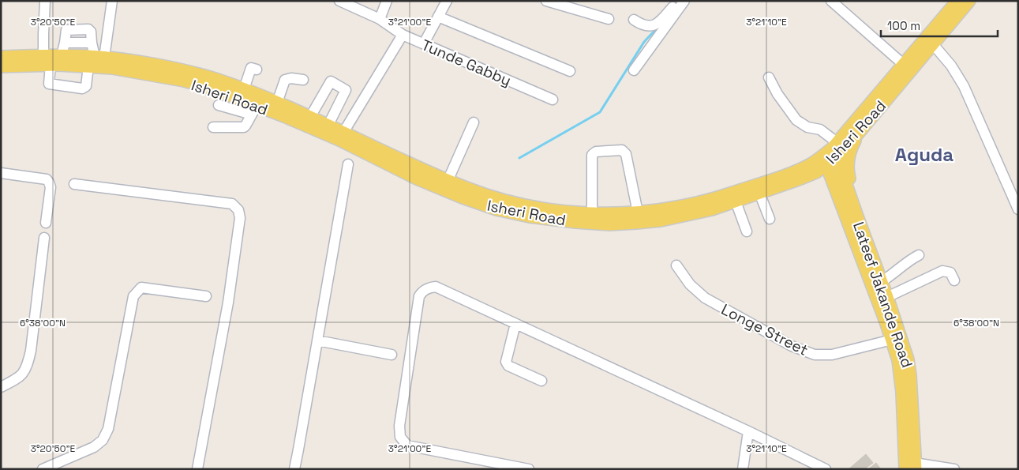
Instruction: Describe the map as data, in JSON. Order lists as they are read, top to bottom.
{
  "streets": {
    "main road": ["Isheri Road", "Lateef Jakande Road"],
    "street": ["Tunde Gabby", "Longe Street"]
  },
  "crossings": [
    ["Isheri Road", "Lateef Jakande Road"],
    ["Lateef Jakande Road", "Longe Street"]
  ],
  "districts": ["Aguda"],
  "scale_bar": "100 m",
  "coordinates": [
    "3°20'50\"E",
    "3°21'00\"E",
    "3°21'10\"E",
    "6°38'00\"N"
  ]
}
